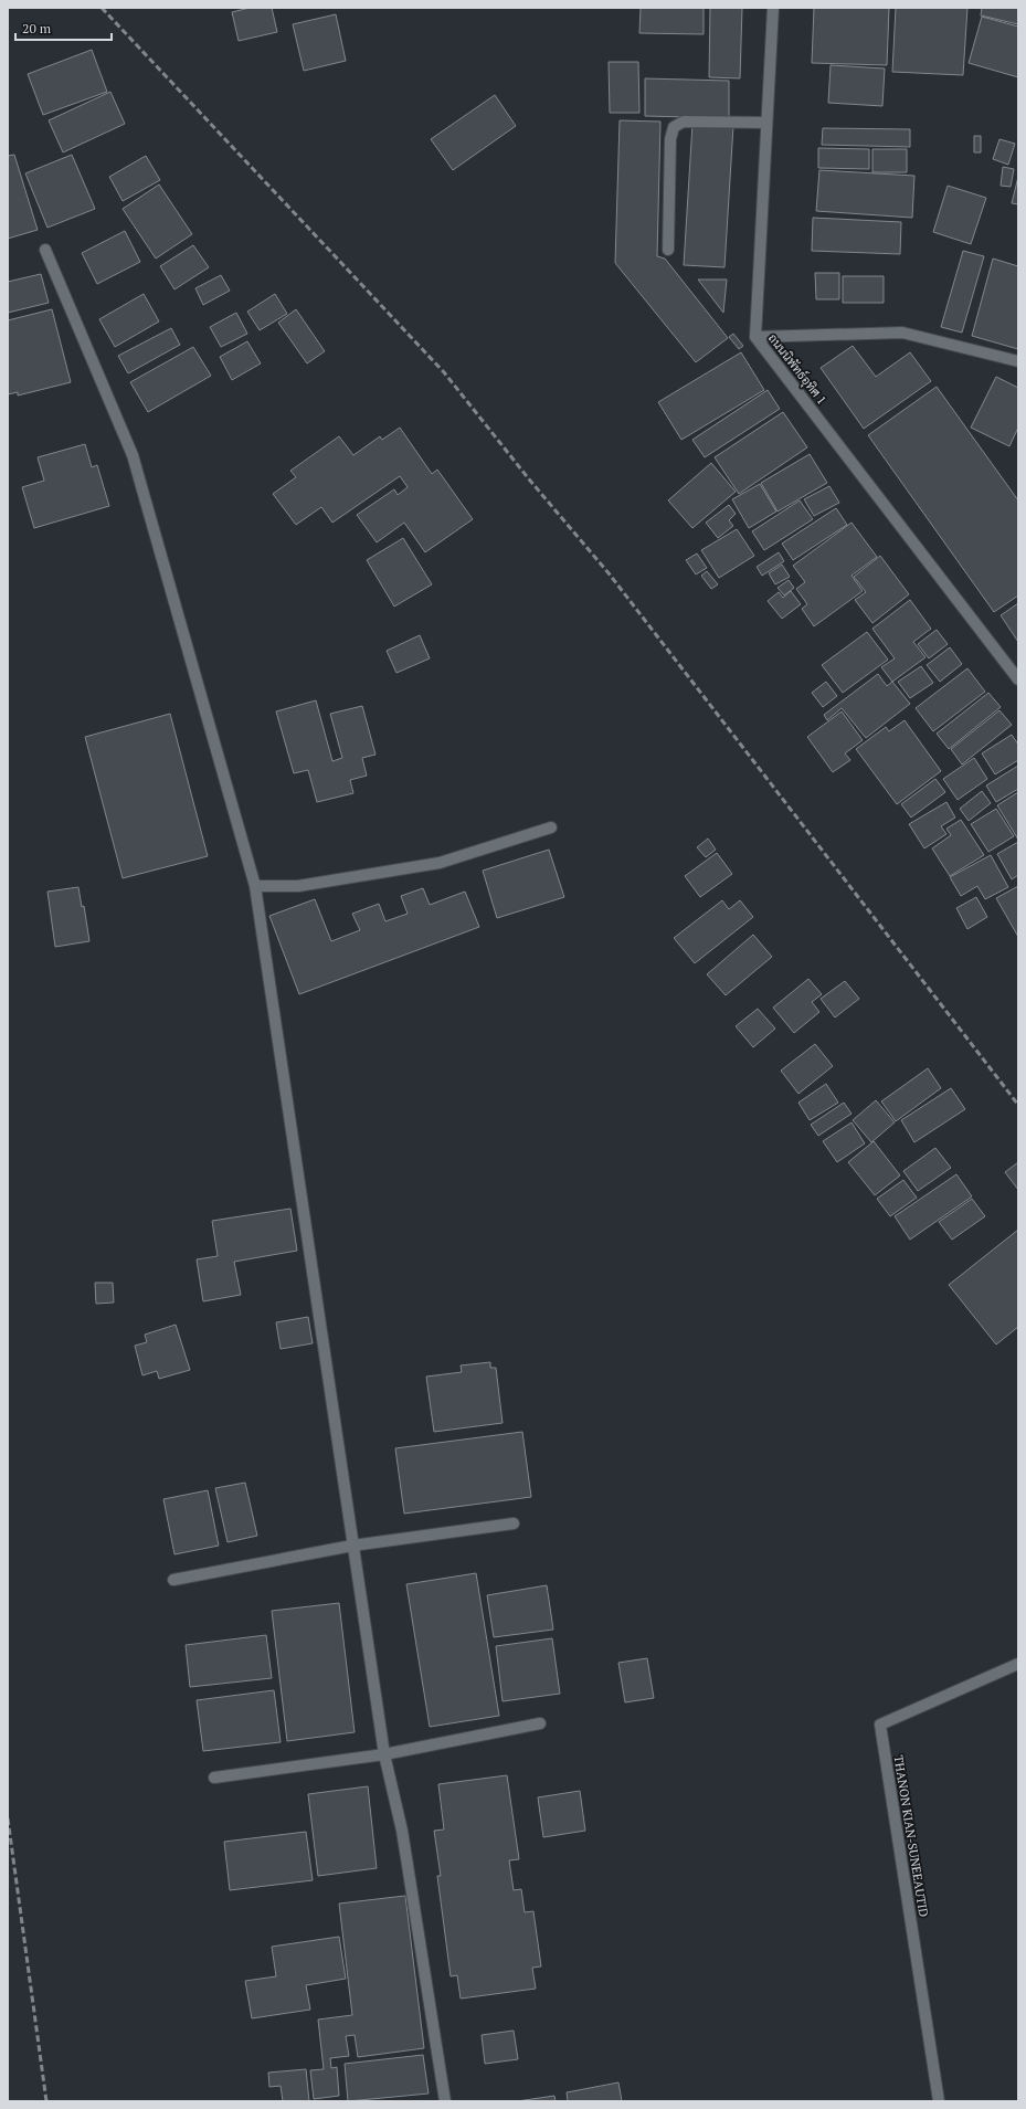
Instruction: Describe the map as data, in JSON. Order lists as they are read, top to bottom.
{
  "streets": {
    "street": ["ถนนนิพัทธ์อุทิศ 1", "THANON KIAN-SUNEEAUTID"]
  },
  "scale_bar": "20 m"
}
